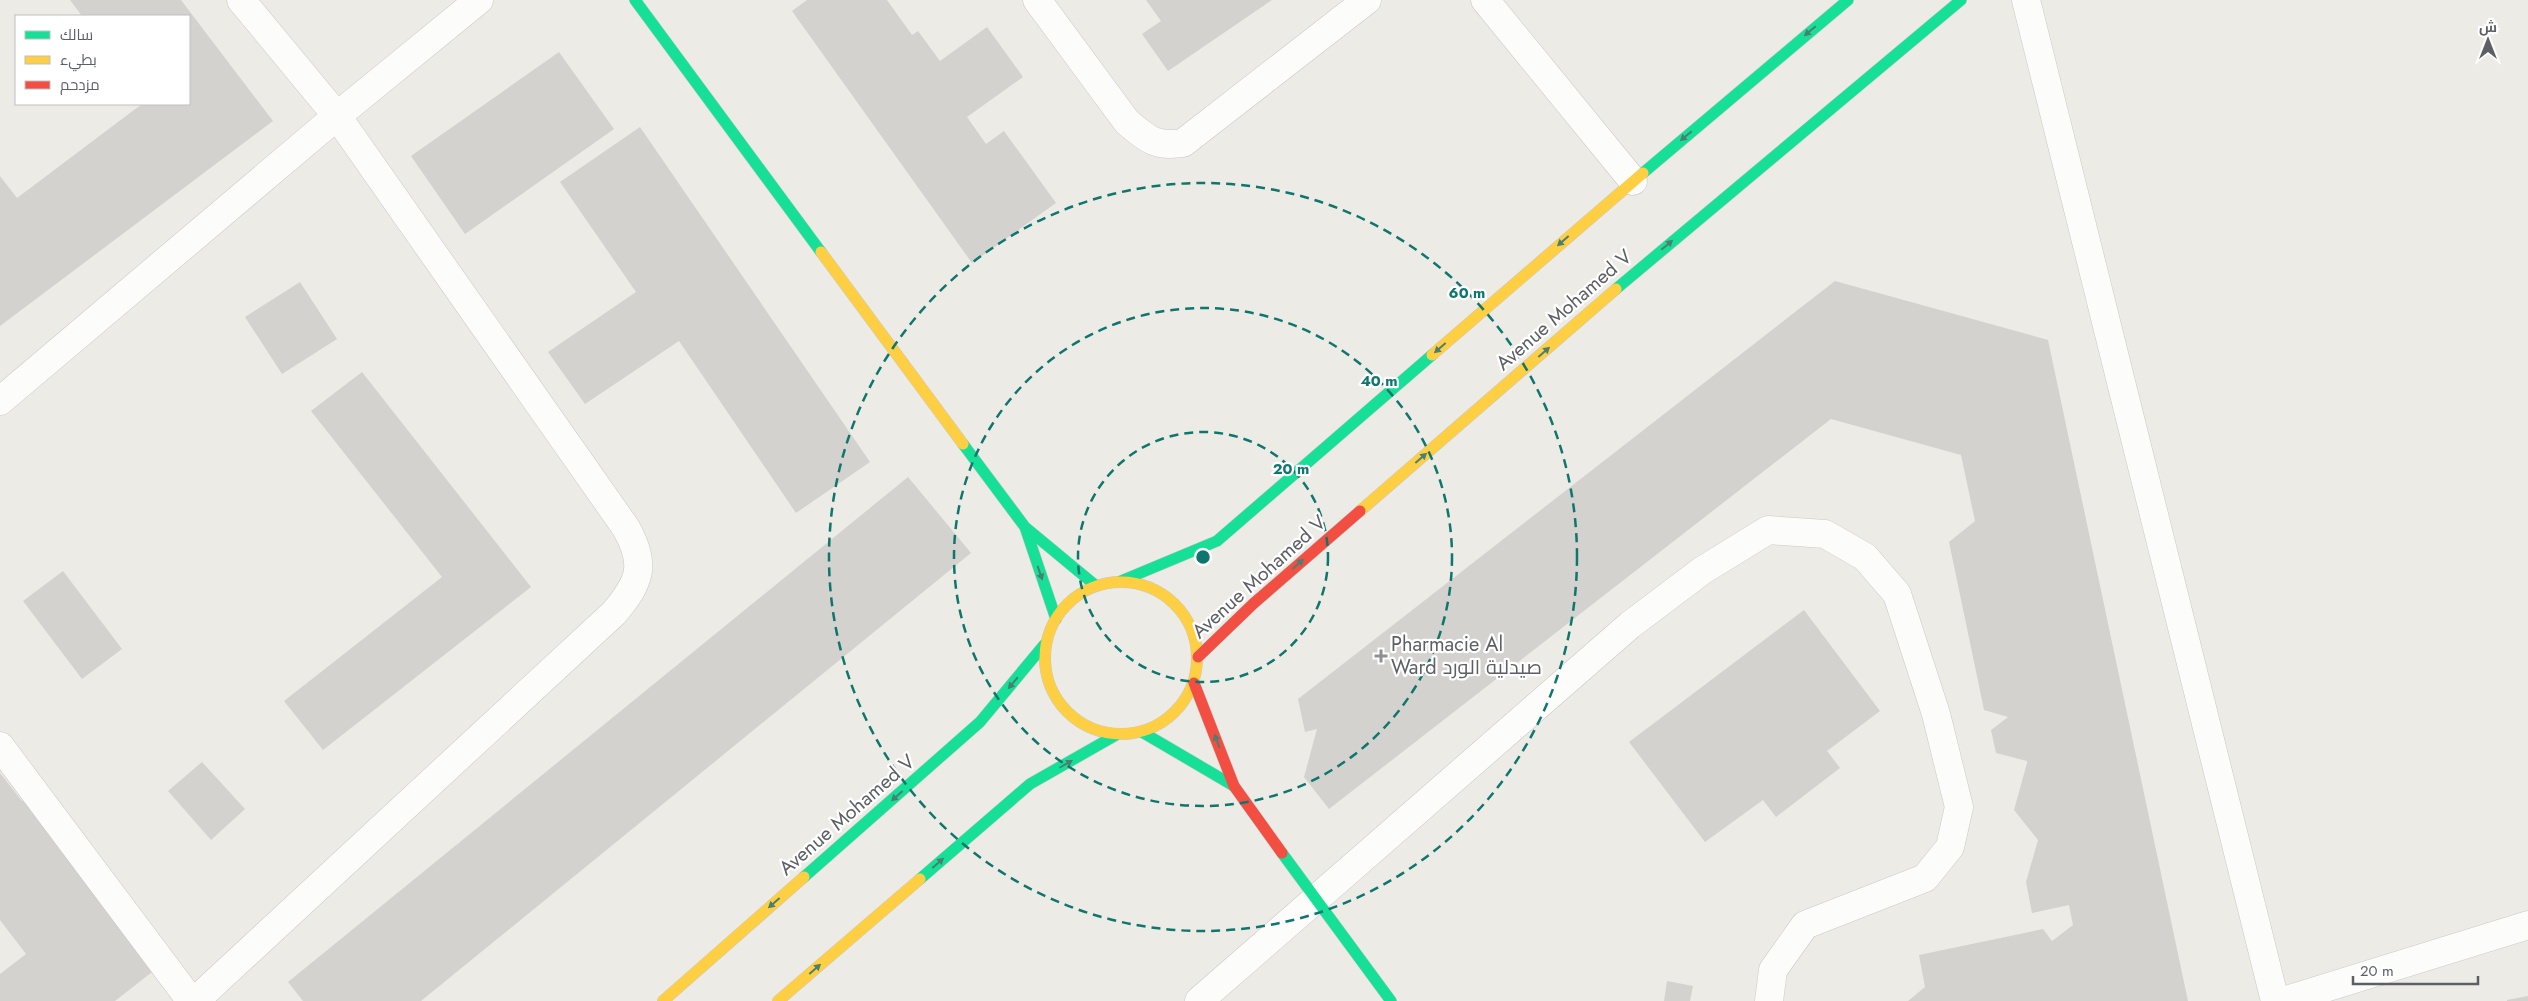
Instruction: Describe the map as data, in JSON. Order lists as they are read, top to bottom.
{
  "streets": {
    "street": ["Avenue Mohamed V"]
  },
  "places": {
    "health": ["Pharmacie Al Ward صيدلية الورد"]
  },
  "legend": ["سالك", "بطيء", "مزدحم"],
  "scale_bar": "20 m",
  "north": "top",
  "rings": ["60 m", "40 m", "20 m"]
}
